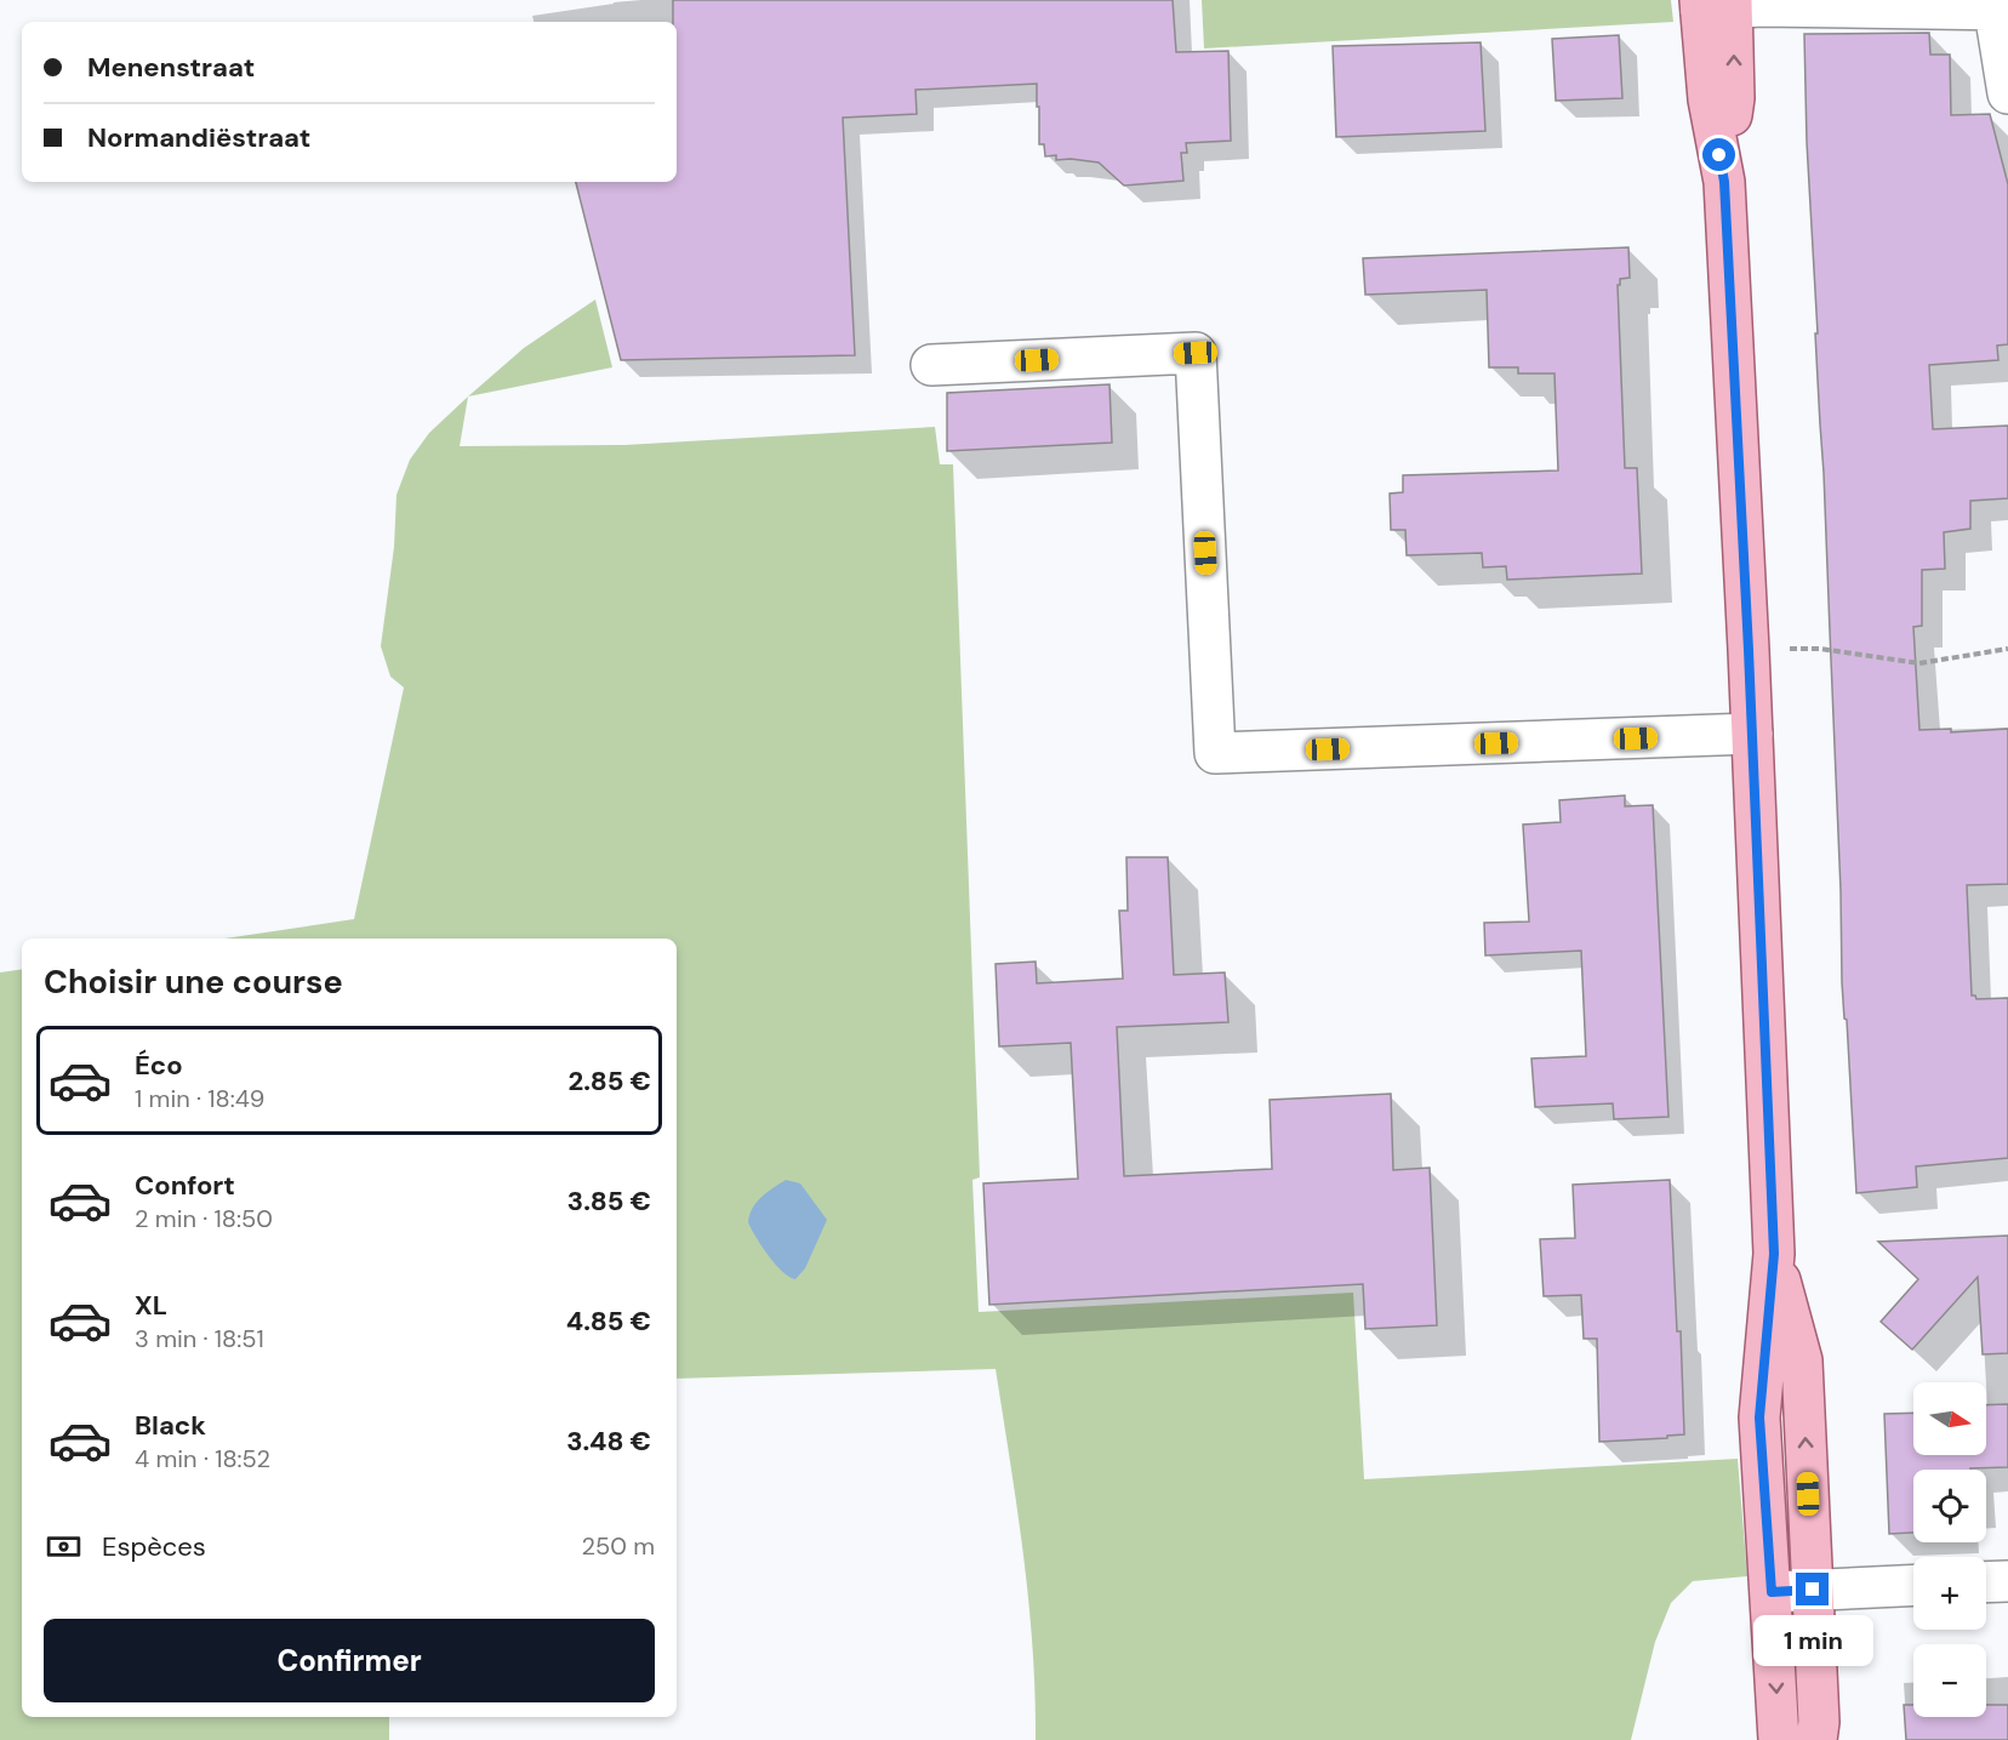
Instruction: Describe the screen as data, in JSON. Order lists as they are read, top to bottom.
{
  "north": "right",
  "page": {
    "banner": ["Menenstraat", "Normandiëstraat"],
    "heading": "Choisir une course",
    "list": [
      {
        "name": "Éco",
        "note": "1 min · 18:49",
        "value": "2.85 €"
      },
      {
        "name": "Confort",
        "note": "2 min · 18:50",
        "value": "3.85 €"
      },
      {
        "name": "XL",
        "note": "3 min · 18:51",
        "value": "4.85 €"
      },
      {
        "name": "Black",
        "note": "4 min · 18:52",
        "value": "3.48 €"
      }
    ],
    "map_buttons": ["+", "−"],
    "pay": ["Espèces", "250 m"],
    "buttons": "Confirmer",
    "bubble": "1 min"
  }
}
